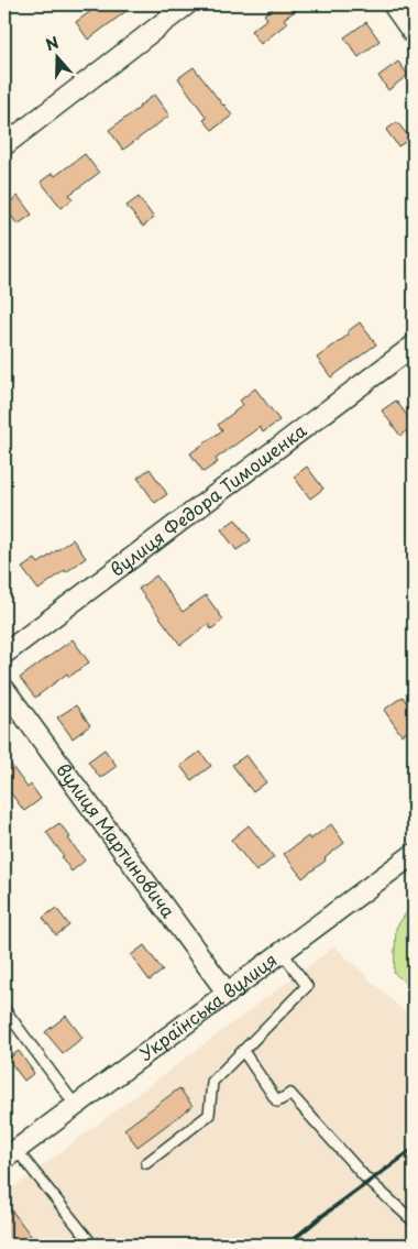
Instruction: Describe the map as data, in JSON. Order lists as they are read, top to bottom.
{
  "streets": {
    "street": ["вулиця Федора Тимошенка", "вулиця Мартиновича", "Українська вулиця"]
  },
  "crossings": [
    ["вулиця Мартиновича", "Українська вулиця"]
  ],
  "north": "top"
}
